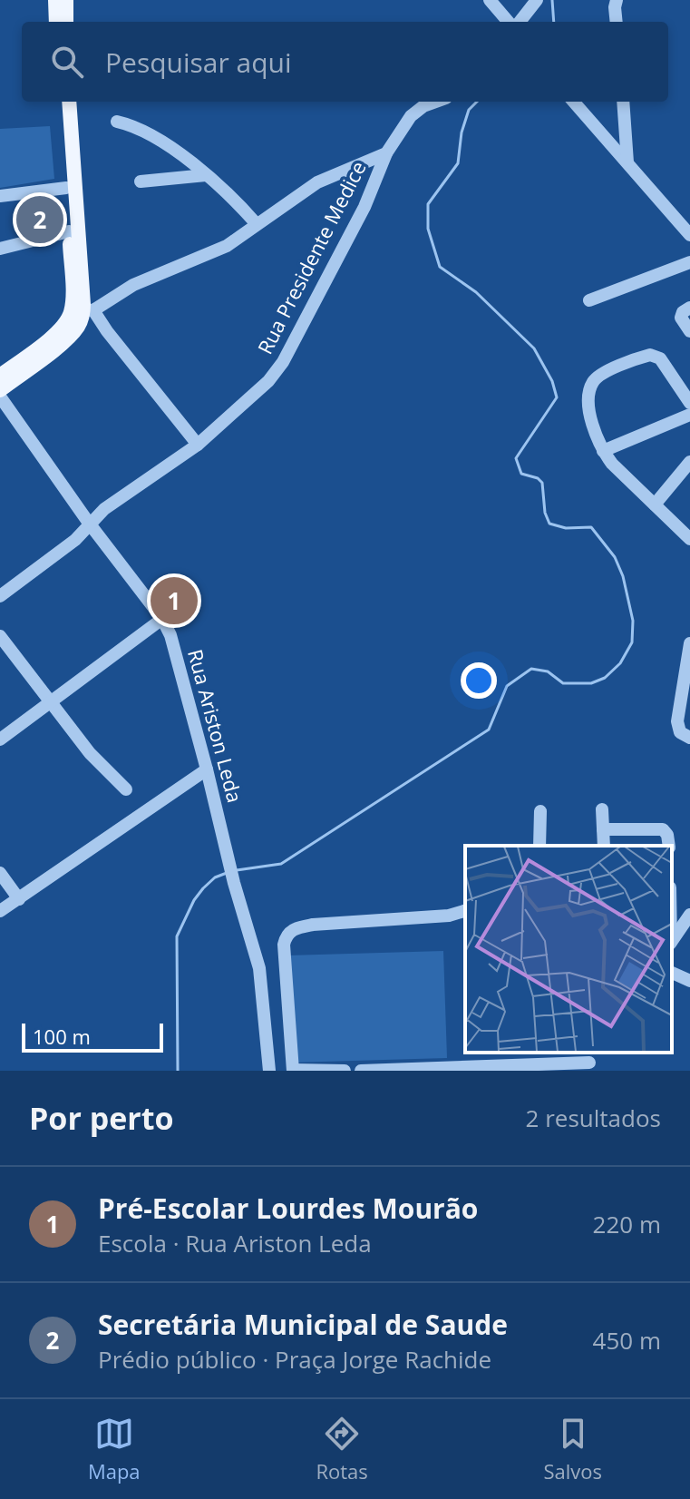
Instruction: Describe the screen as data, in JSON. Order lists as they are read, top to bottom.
{
  "streets": {
    "street": ["Rua Presidente Medice", "Rua Ariston Leda"]
  },
  "crossings": [
    ["Rua Presidente Medice", "Rua Ariston Leda"]
  ],
  "scale_bar": "100 m",
  "page": {
    "search": "Pesquisar aqui",
    "pins": ["2", "1"],
    "scale": "100 m",
    "heading": ["Por perto", "2 resultados"],
    "list": [
      {
        "mark": "1",
        "name": "Pré-Escolar Lourdes Mourão",
        "note": "Escola · Rua Ariston Leda",
        "value": "220 m"
      },
      {
        "mark": "2",
        "name": "Secretária Municipal de Saude",
        "note": "Prédio público · Praça Jorge Rachide",
        "value": "450 m"
      }
    ],
    "nav": ["Mapa", "Rotas", "Salvos"]
  }
}
